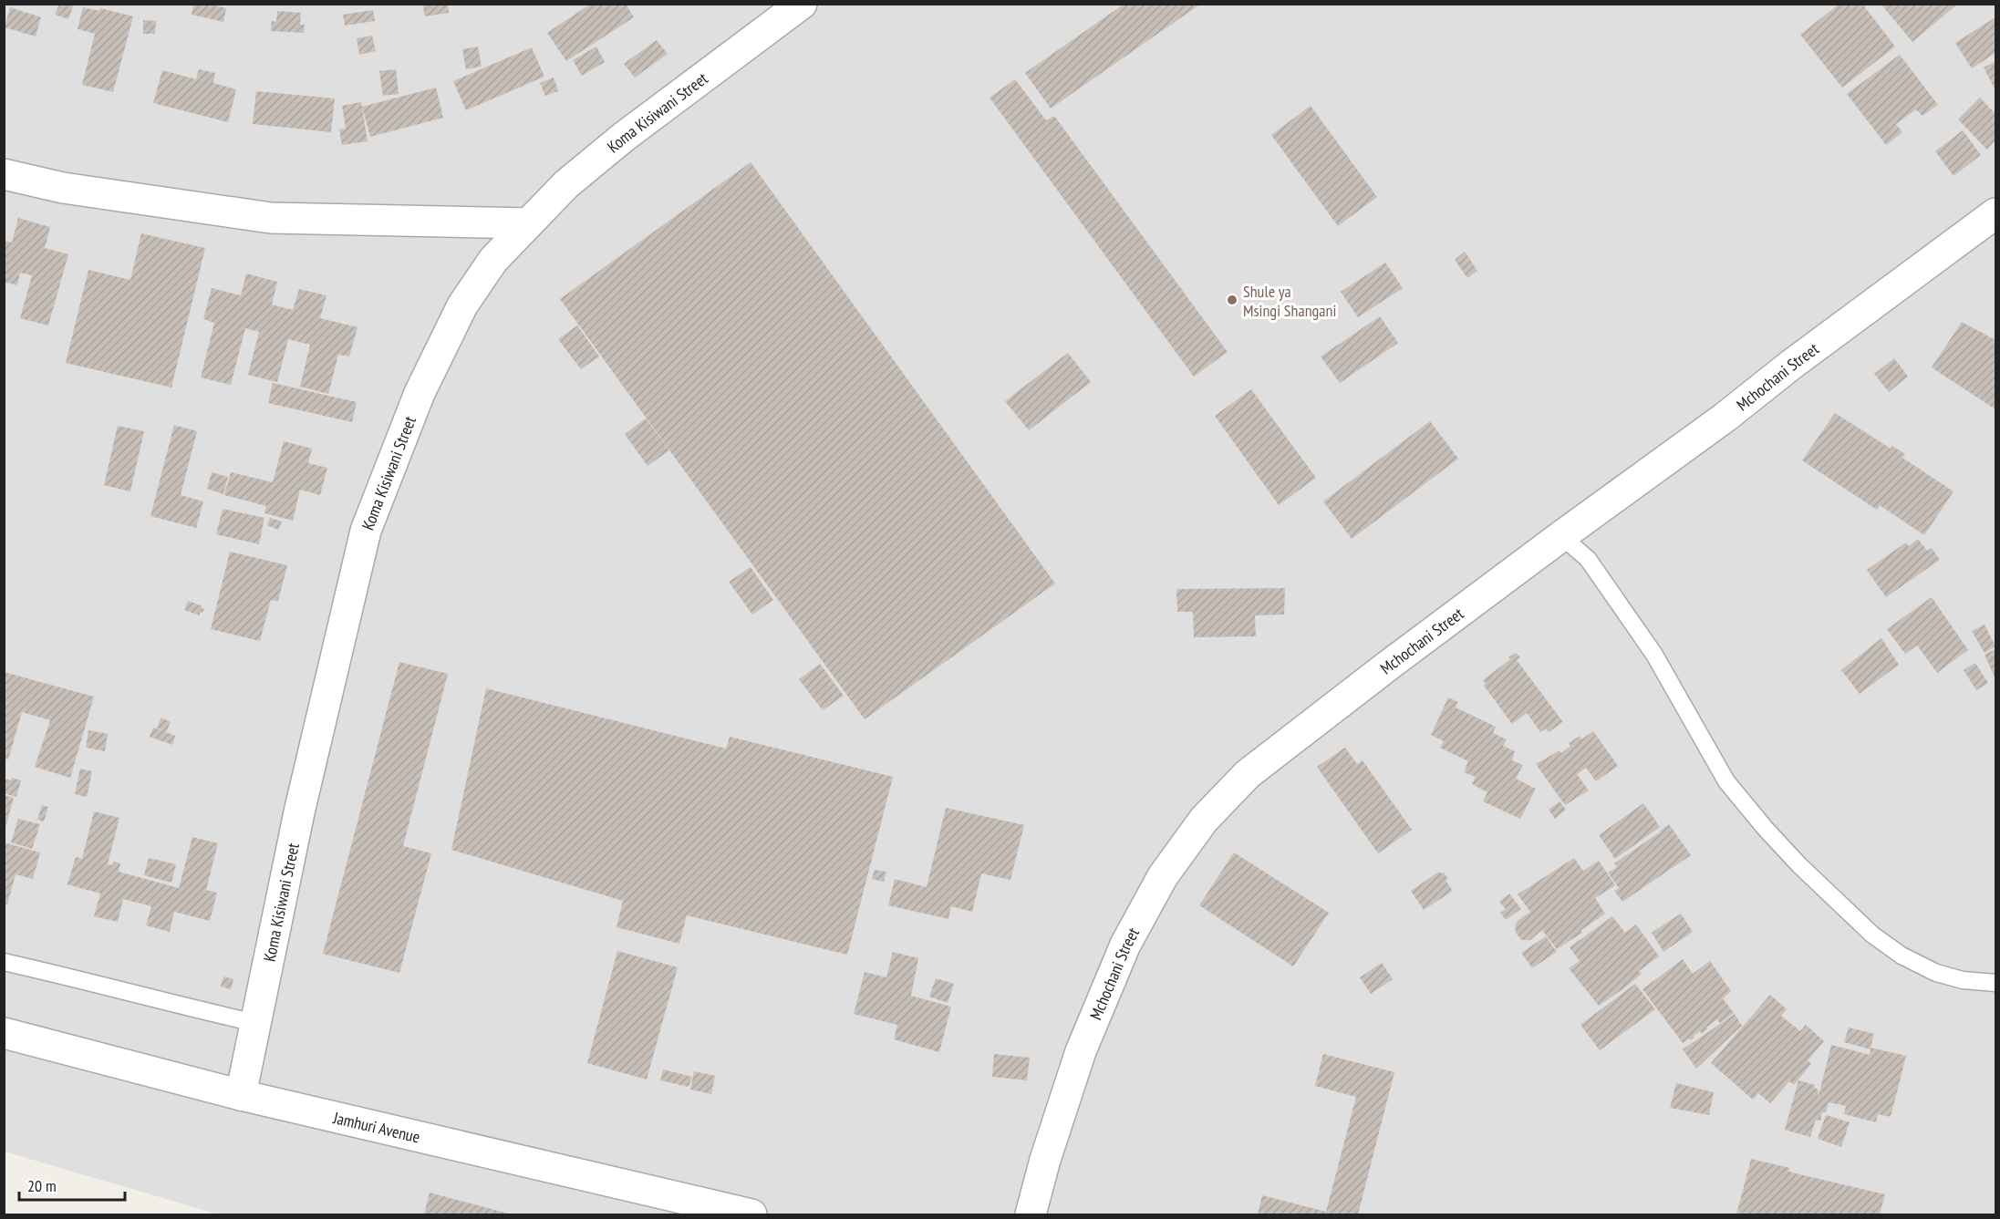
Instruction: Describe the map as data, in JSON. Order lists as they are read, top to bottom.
{
  "streets": {
    "street": ["Koma Kisiwani Street", "Mchochani Street", "Jamhuri Avenue"]
  },
  "crossings": [
    ["Koma Kisiwani Street", "Jamhuri Avenue"]
  ],
  "places": ["Shule ya Msingi Shangani"],
  "scale_bar": "20 m"
}
